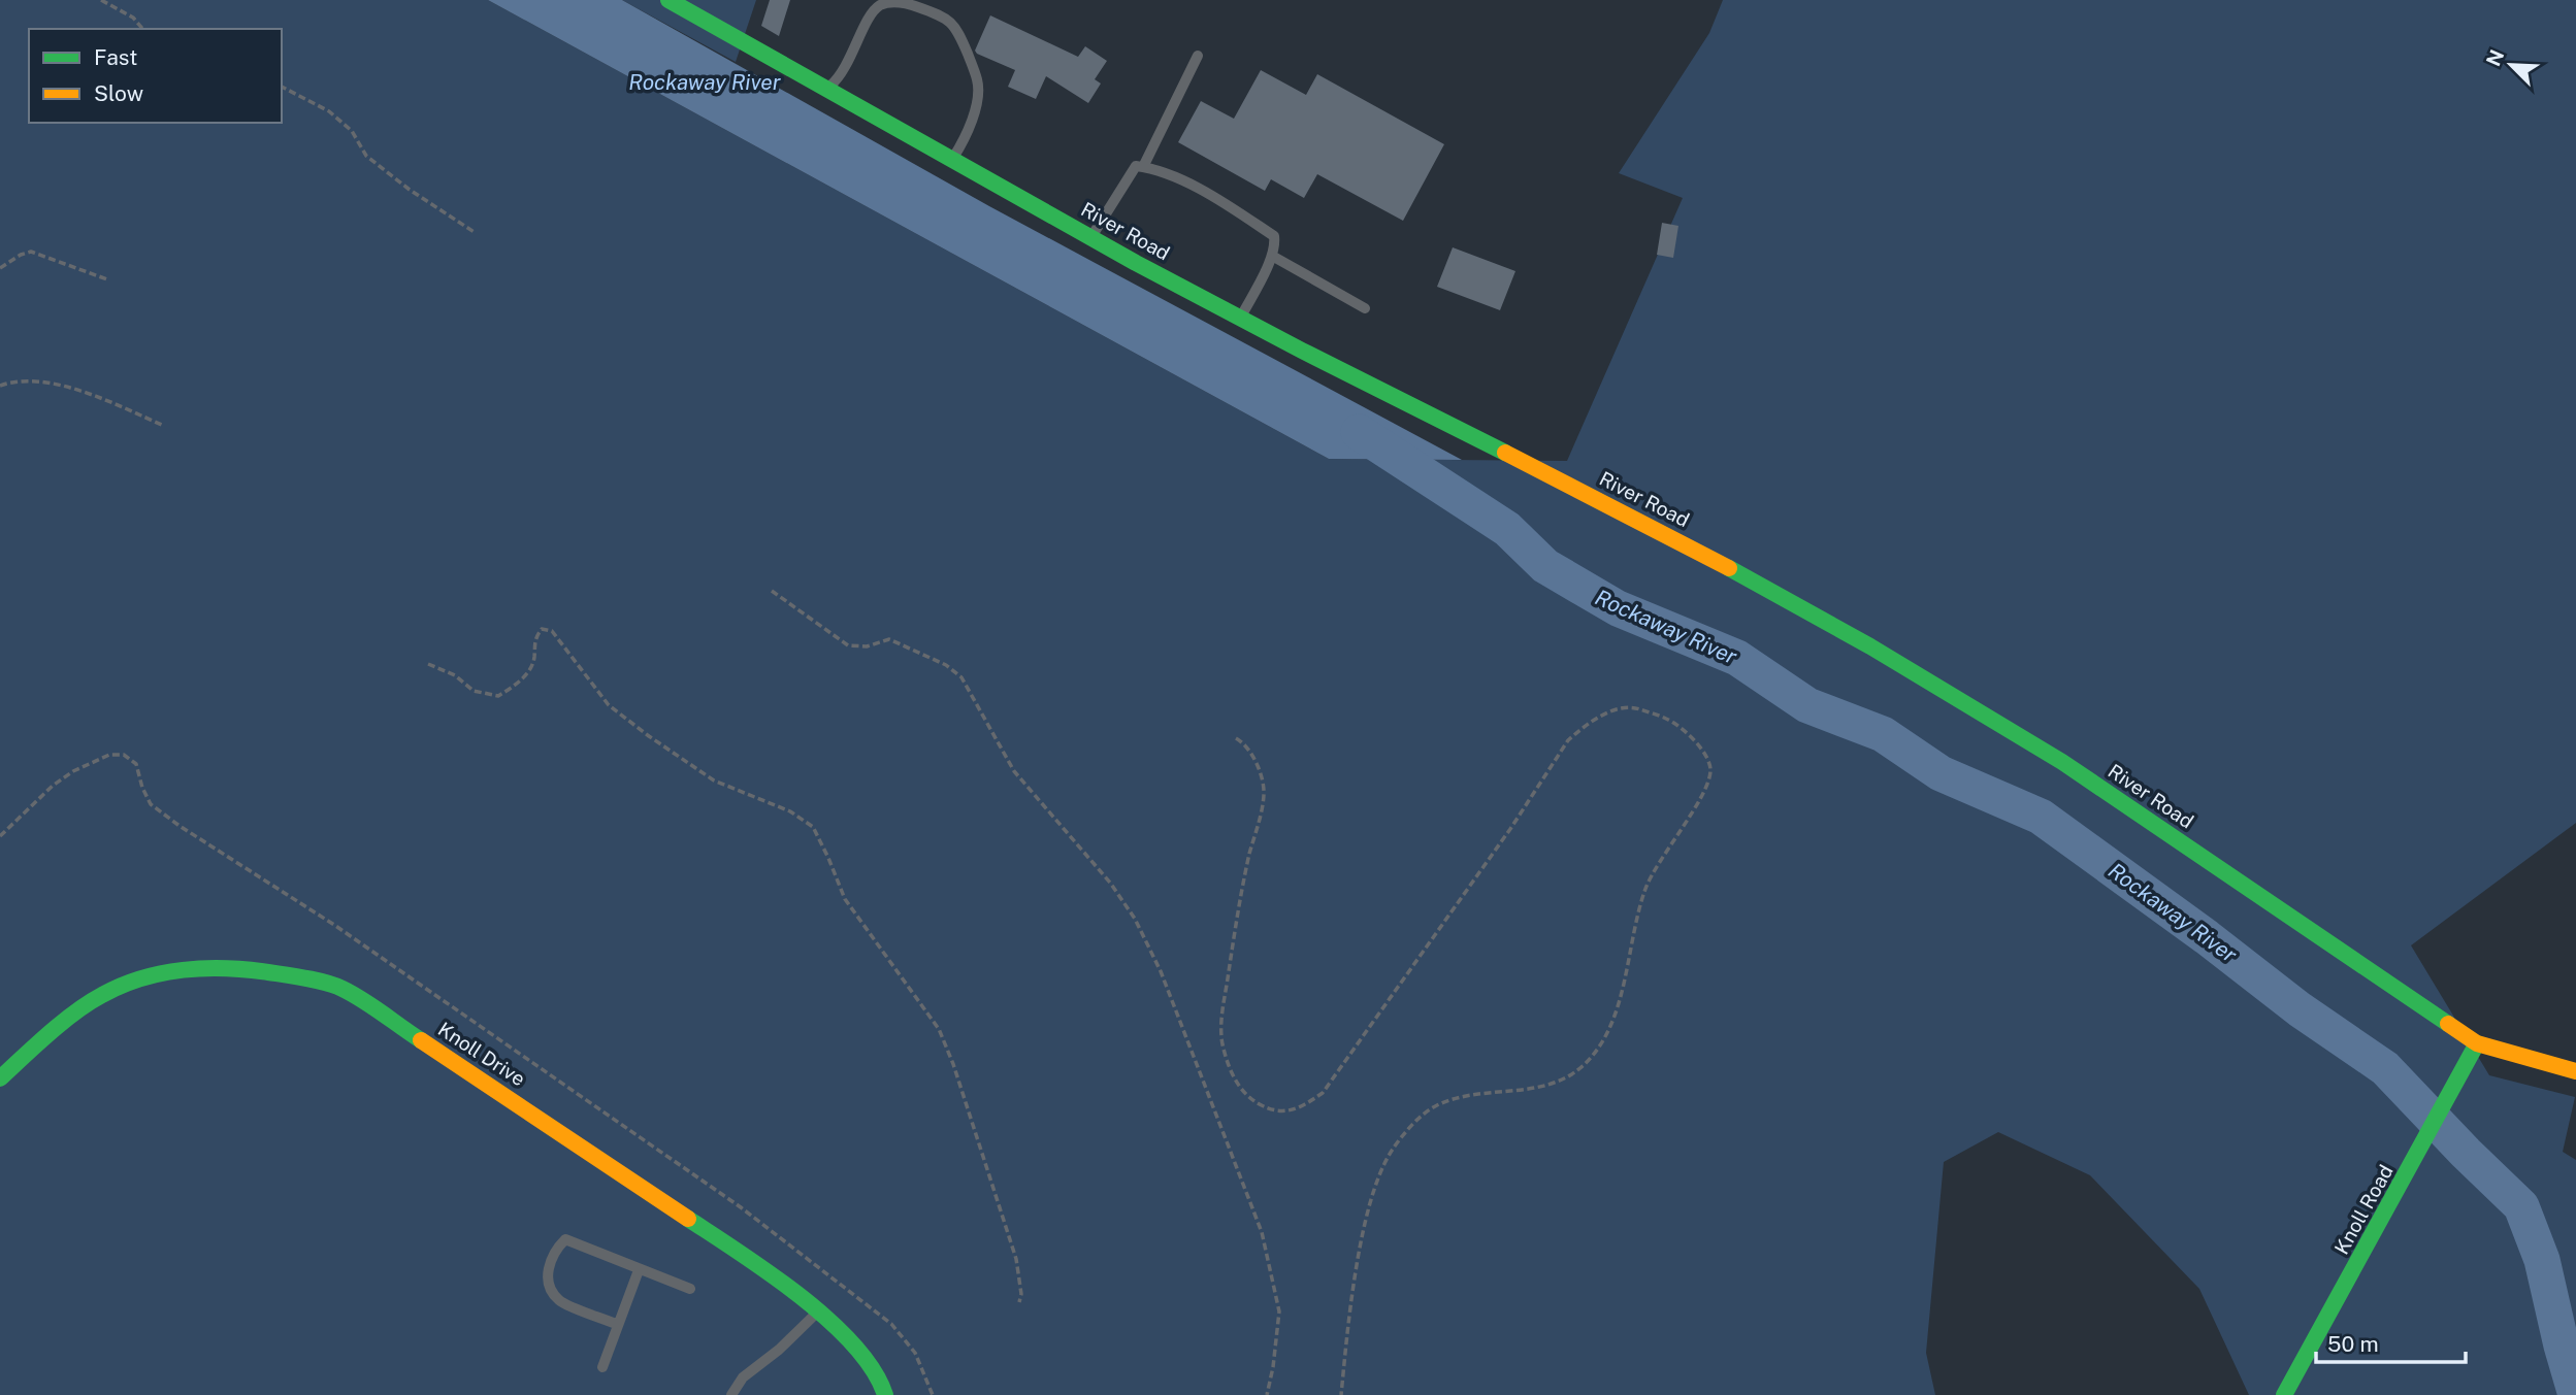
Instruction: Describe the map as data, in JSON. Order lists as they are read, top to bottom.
{
  "streets": {
    "street": ["River Road", "Knoll Drive", "Knoll Road"]
  },
  "crossings": [
    ["River Road", "Knoll Road"]
  ],
  "water": ["Rockaway River"],
  "legend": ["Fast", "Slow"],
  "scale_bar": "50 m",
  "north": "top left"
}
